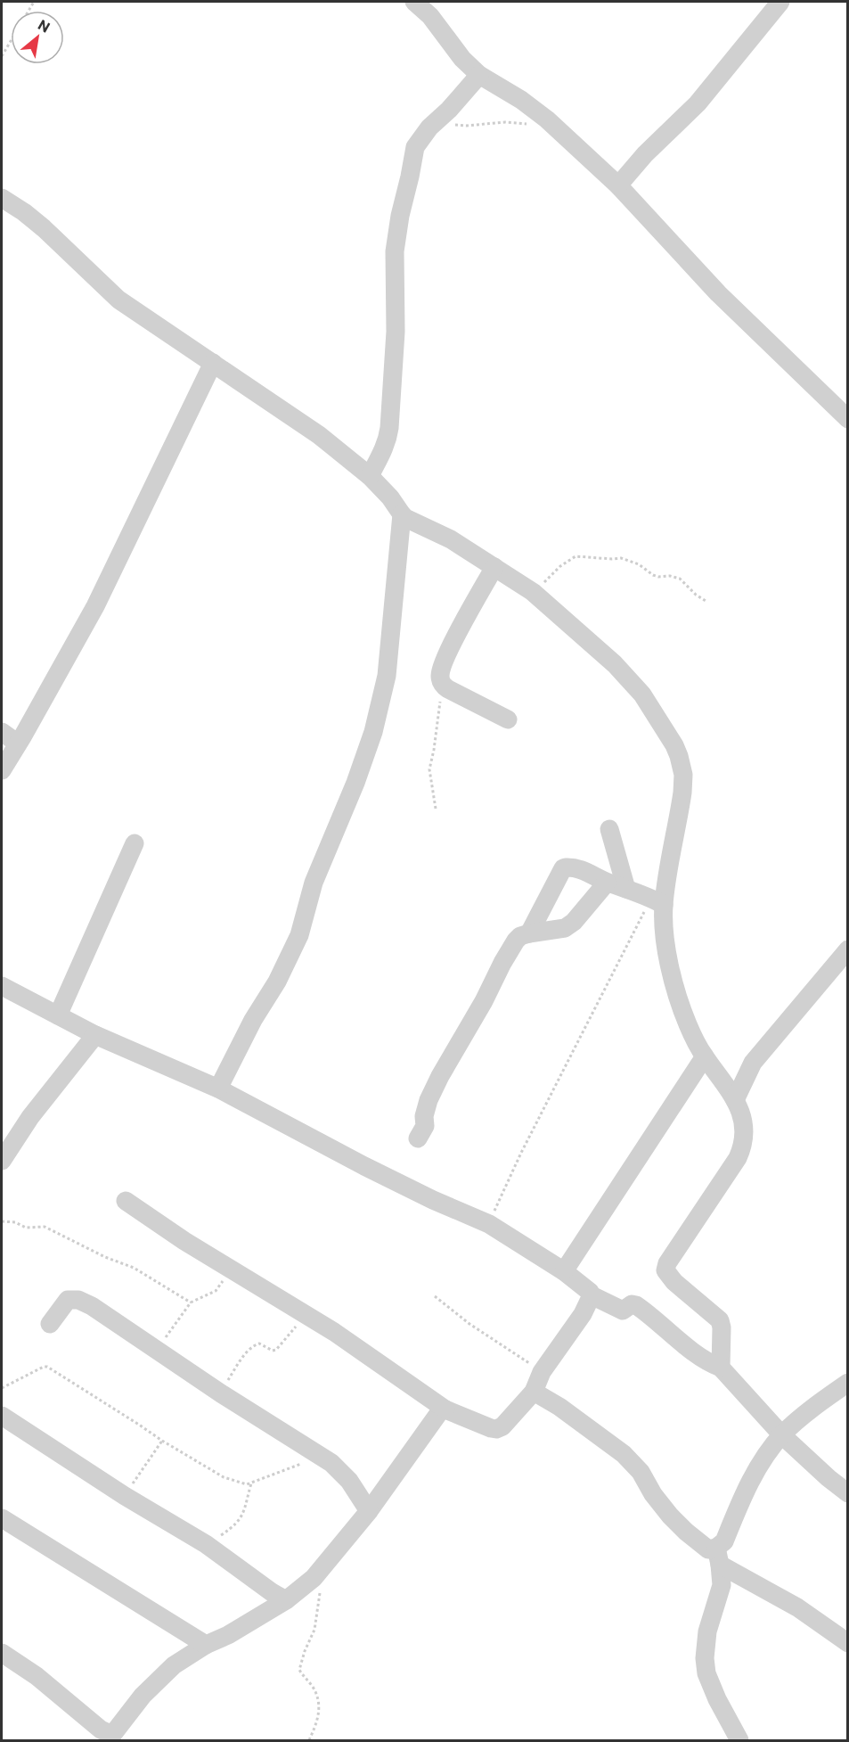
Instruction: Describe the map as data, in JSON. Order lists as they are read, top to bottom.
{
  "north": "top right"
}
